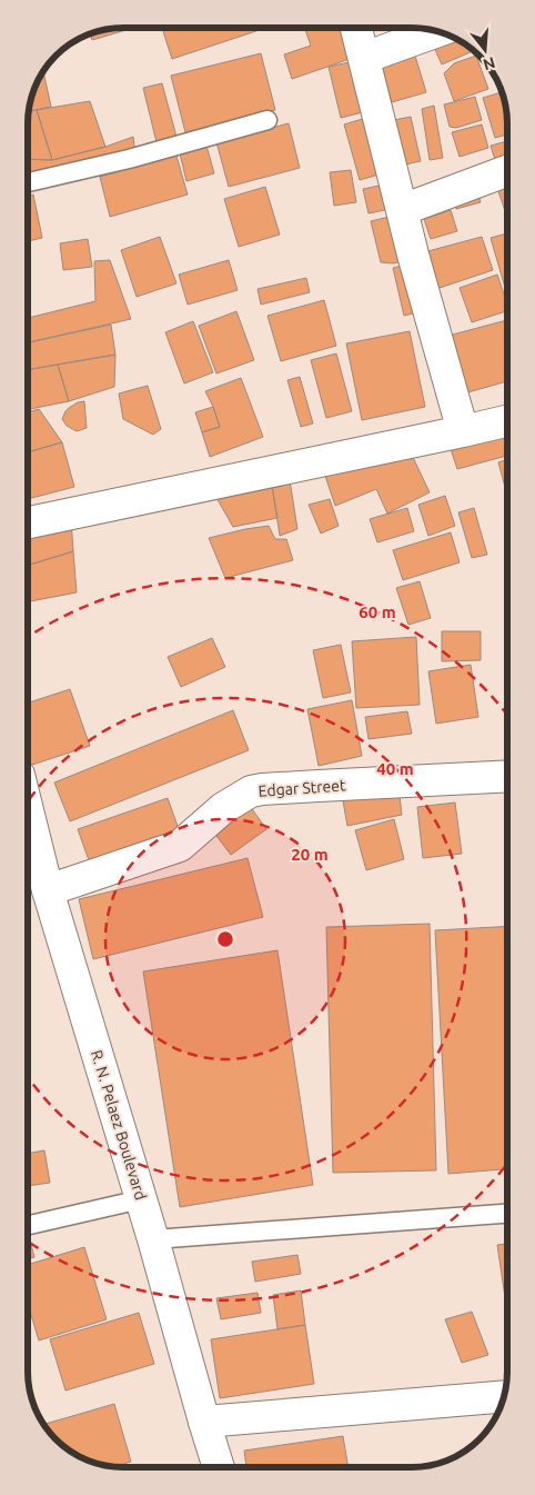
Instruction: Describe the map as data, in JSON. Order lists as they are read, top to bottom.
{
  "streets": {
    "street": ["Edgar Street", "R. N. Pelaez Boulevard"]
  },
  "crossings": [
    ["Edgar Street", "R. N. Pelaez Boulevard"]
  ],
  "north": "bottom",
  "rings": ["60 m", "40 m", "20 m"]
}
